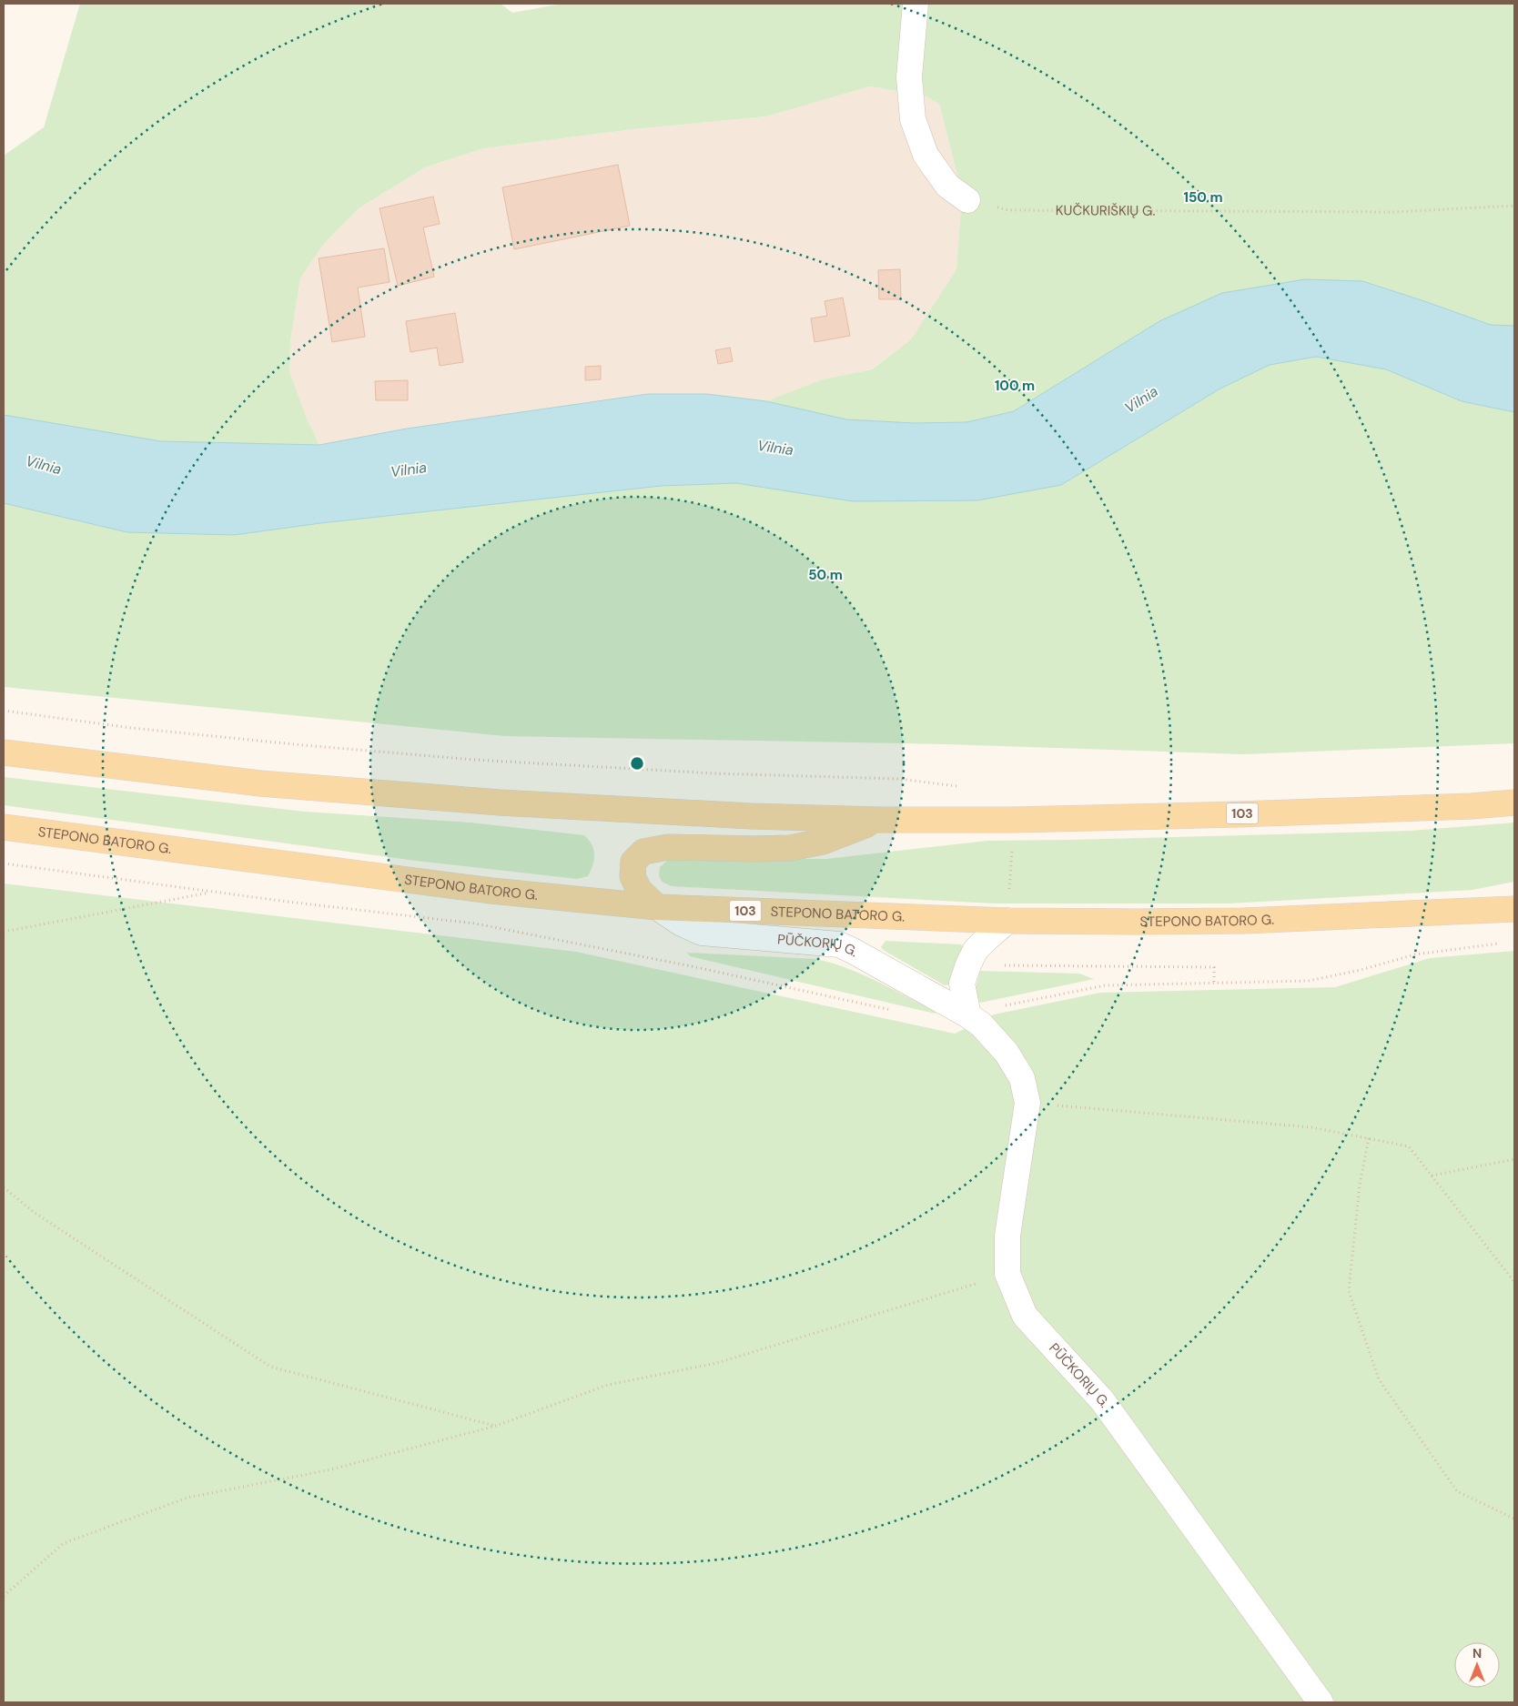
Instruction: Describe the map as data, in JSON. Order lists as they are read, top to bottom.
{
  "streets": {
    "main road": ["103", "STEPONO BATORO G."],
    "street": ["PŪČKORIŲ G."],
    "path": ["KUČKURIŠKIŲ G."]
  },
  "crossings": [
    ["STEPONO BATORO G.", "PŪČKORIŲ G."]
  ],
  "water": ["Vilnia"],
  "north": "top",
  "rings": ["150 m", "100 m", "50 m"]
}
